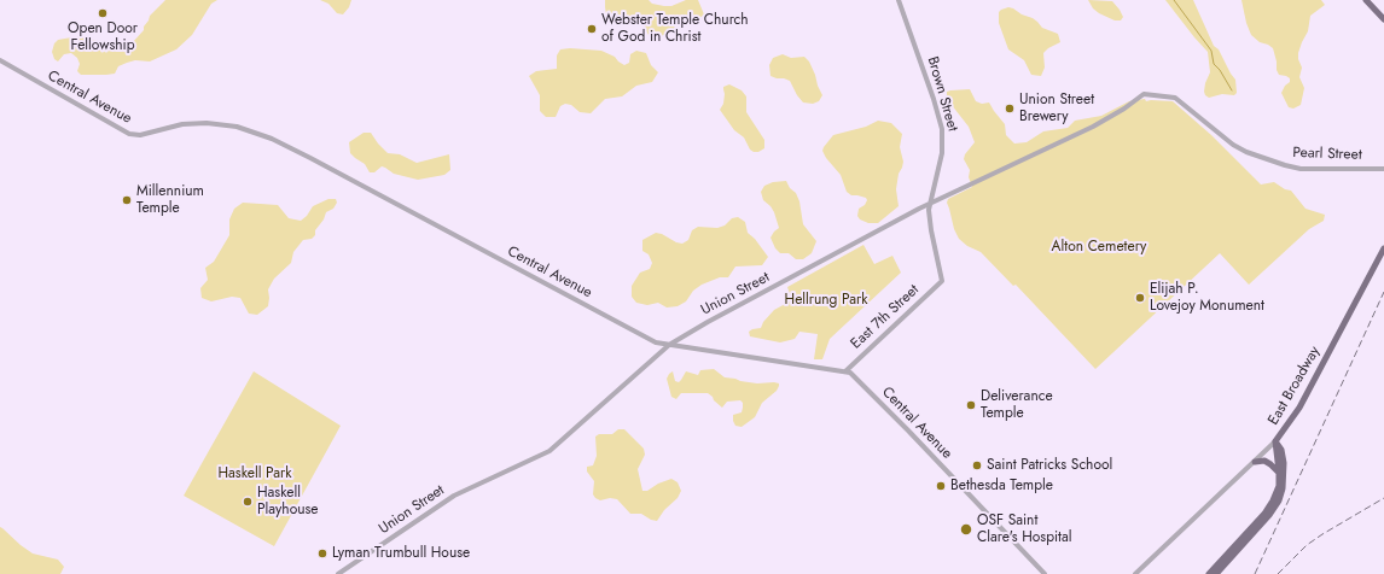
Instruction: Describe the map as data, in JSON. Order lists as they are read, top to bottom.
{
  "streets": {
    "main road": ["East Broadway"],
    "street": [
      "Brown Street",
      "Central Avenue",
      "Pearl Street",
      "Union Street",
      "East 7th Street"
    ]
  },
  "crossings": [
    ["Brown Street", "Union Street"],
    ["Brown Street", "East 7th Street"],
    ["Central Avenue", "Union Street"],
    ["Central Avenue", "East 7th Street"],
    ["Pearl Street", "Union Street"]
  ],
  "parks": ["Alton Cemetery", "Hellrung Park", "Haskell Park"],
  "places": [
    "Open Door Fellowship",
    "Webster Temple Church of God in Christ",
    "Union Street Brewery",
    "Millennium Temple",
    "Elijah P. Lovejoy Monument",
    "Deliverance Temple",
    "Saint Patricks School",
    "Bethesda Temple",
    "Haskell Playhouse",
    "OSF Saint Clare's Hospital",
    "Lyman Trumbull House"
  ]
}
